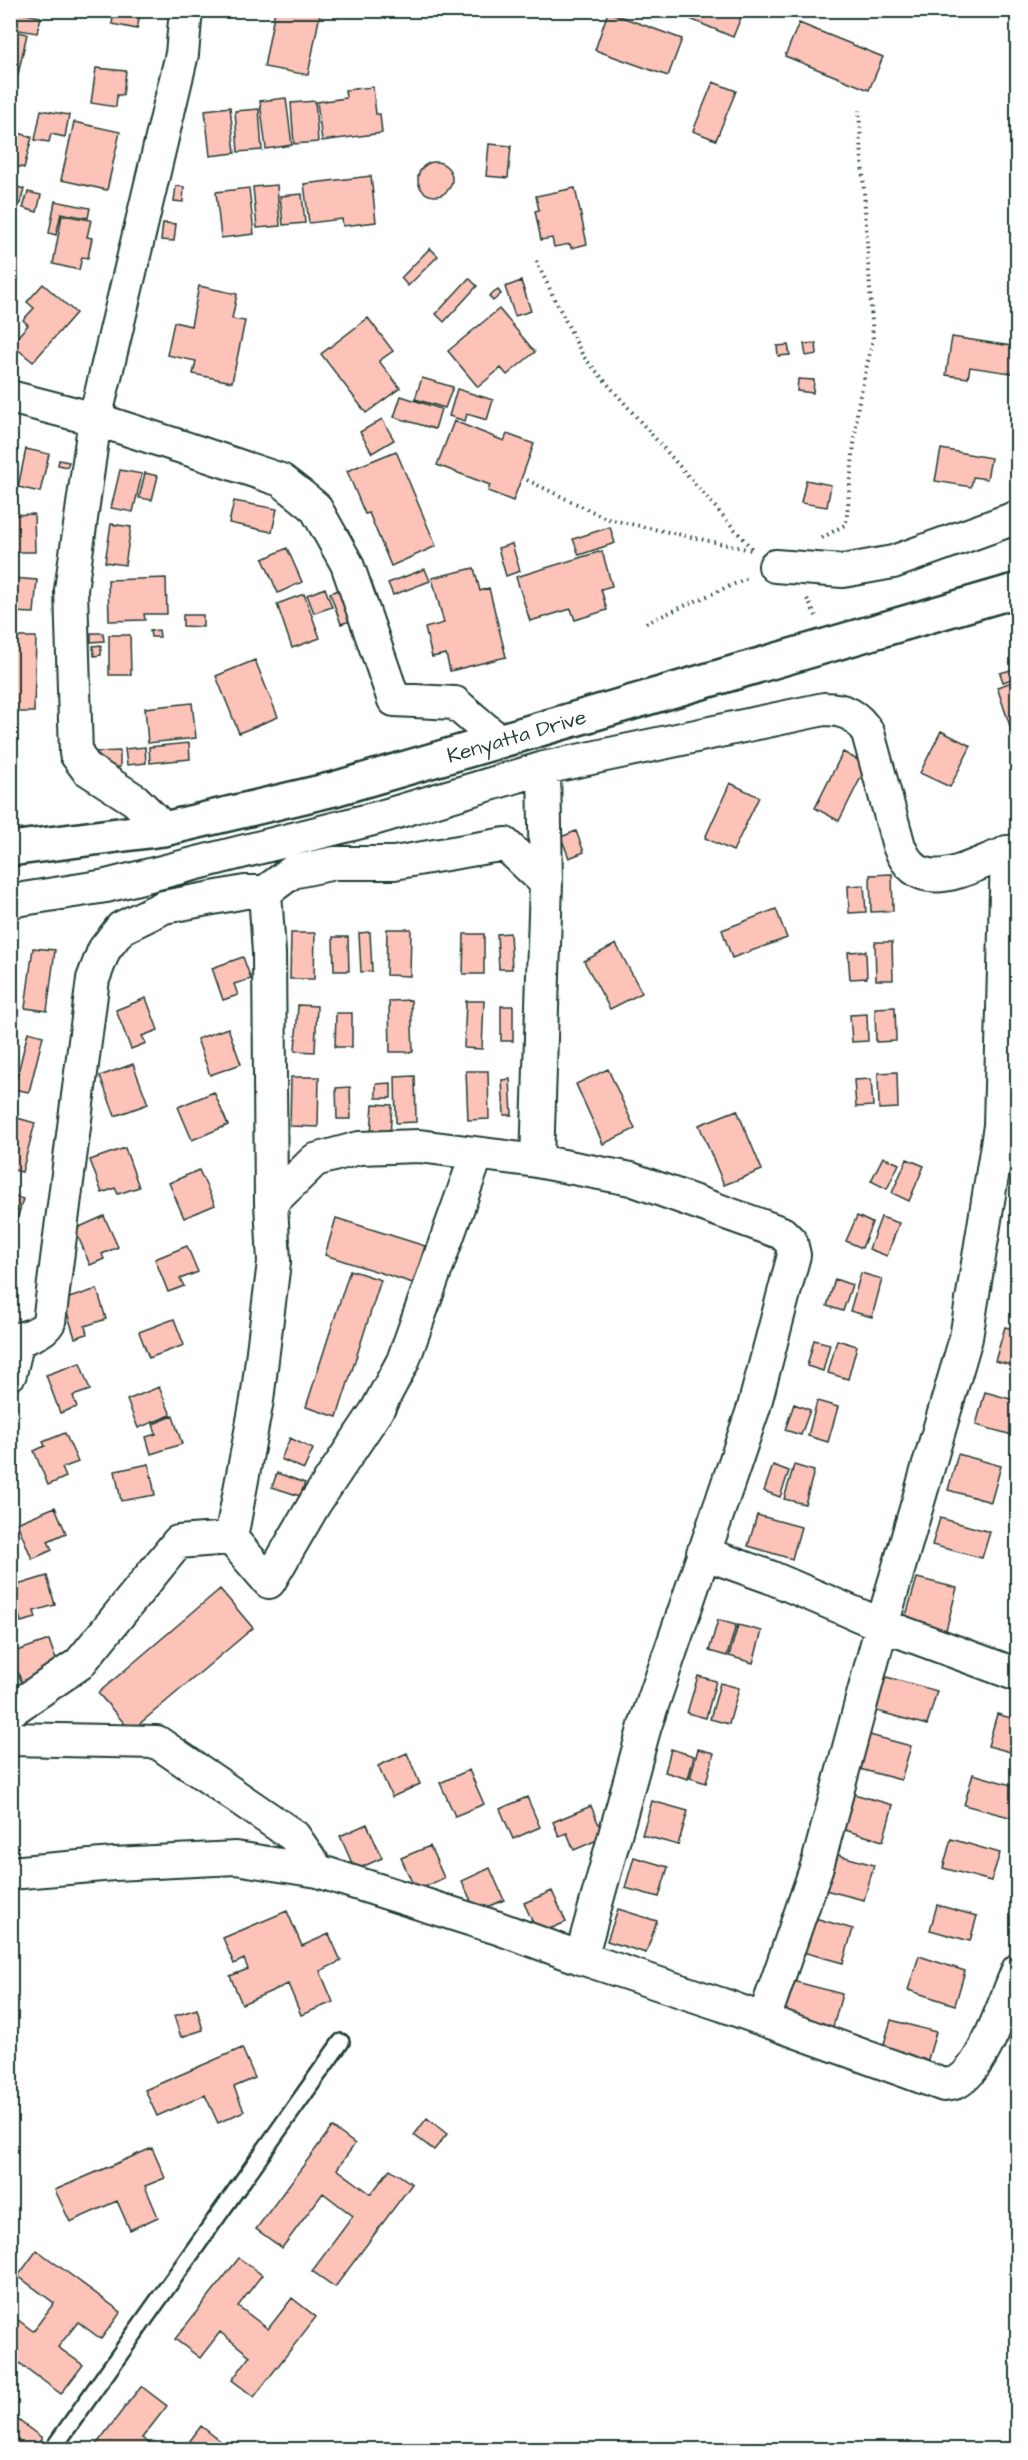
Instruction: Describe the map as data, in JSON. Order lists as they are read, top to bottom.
{
  "streets": {
    "main road": ["Kenyatta Drive"]
  }
}
